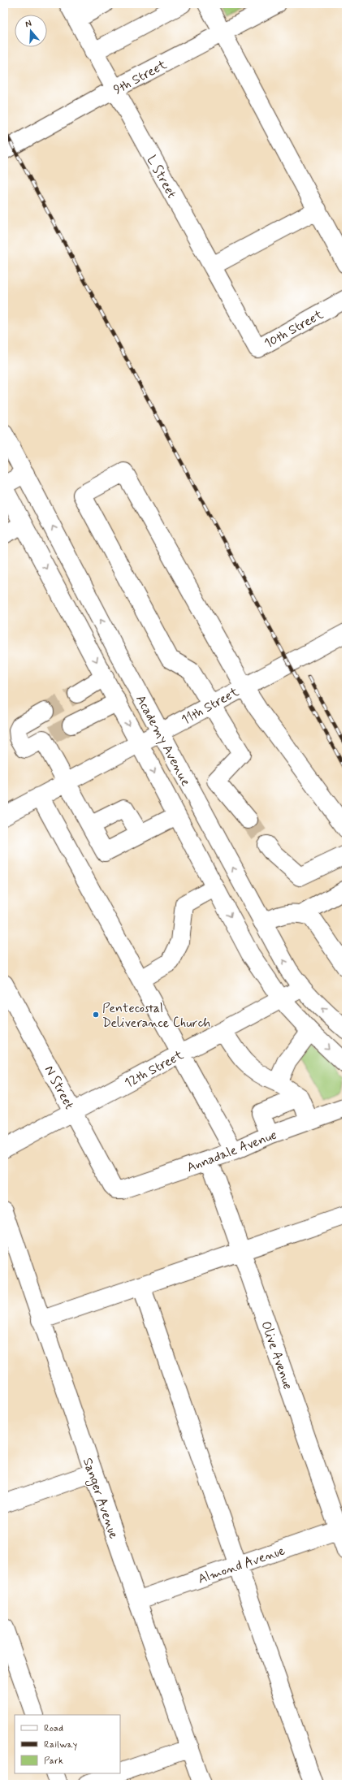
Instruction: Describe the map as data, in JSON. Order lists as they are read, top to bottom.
{
  "streets": {
    "street": [
      "9th Street",
      "L Street",
      "10th Street",
      "11th Street",
      "Academy Avenue",
      "12th Street",
      "N Street",
      "Annadale Avenue",
      "Olive Avenue",
      "Sanger Avenue",
      "Almond Avenue"
    ]
  },
  "crossings": [
    ["9th Street", "L Street"],
    ["L Street", "10th Street"],
    ["11th Street", "Academy Avenue"],
    ["Academy Avenue", "12th Street"],
    ["12th Street", "N Street"],
    ["N Street", "Annadale Avenue"],
    ["Annadale Avenue", "Olive Avenue"],
    ["Olive Avenue", "Almond Avenue"],
    ["Sanger Avenue", "Almond Avenue"]
  ],
  "places": ["Pentecostal Deliverance Church"],
  "legend": ["Road", "Railway", "Park"],
  "north": "top"
}
